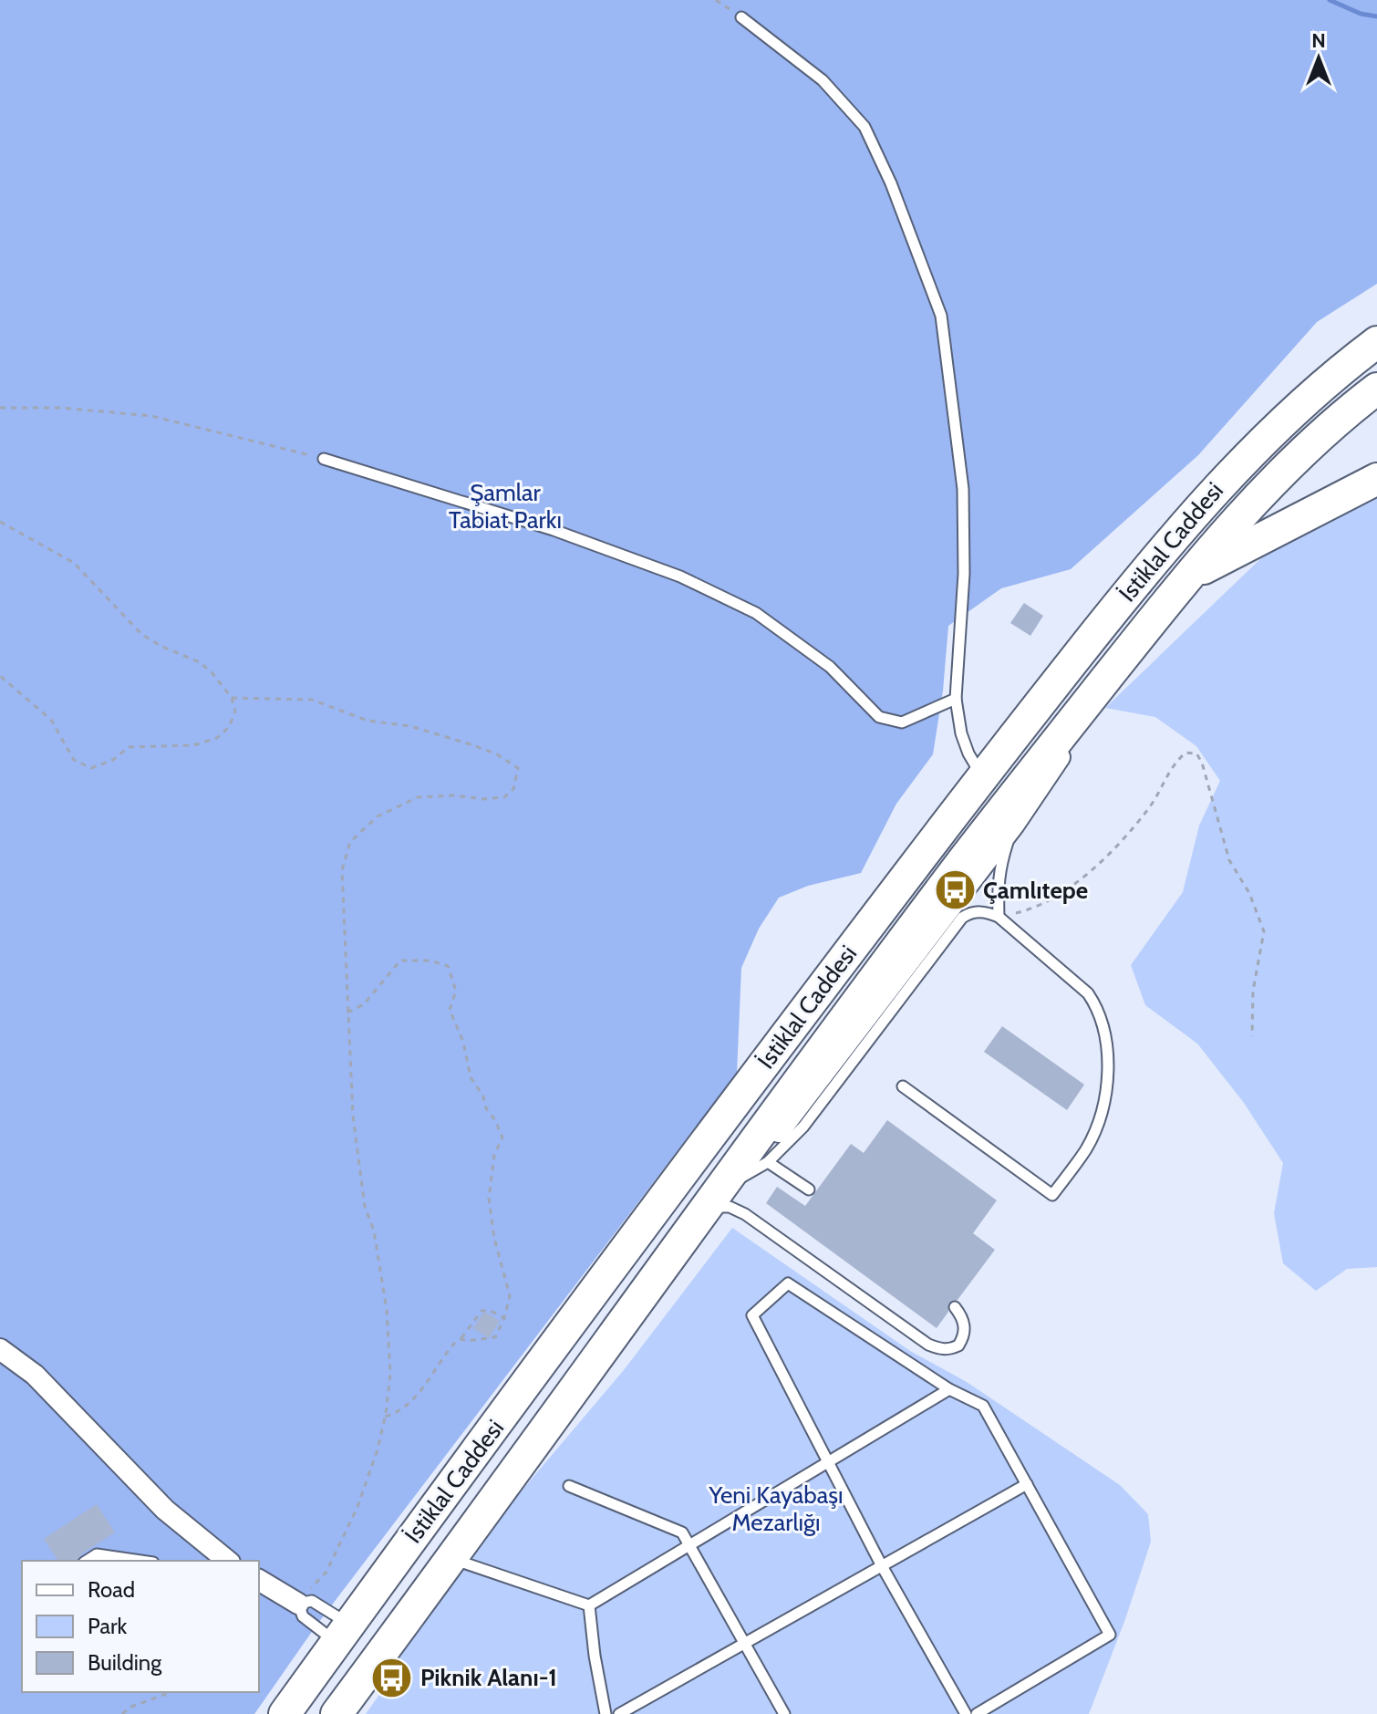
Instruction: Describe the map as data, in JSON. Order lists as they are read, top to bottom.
{
  "streets": {
    "main road": ["İstiklal Caddesi"]
  },
  "parks": ["Şamlar Tabiat Parkı", "Yeni Kayabaşı Mezarlığı"],
  "places": {
    "bus stop": ["Çamlıtepe", "Piknik Alanı-1"]
  },
  "legend": ["Road", "Park", "Building"],
  "north": "top"
}
